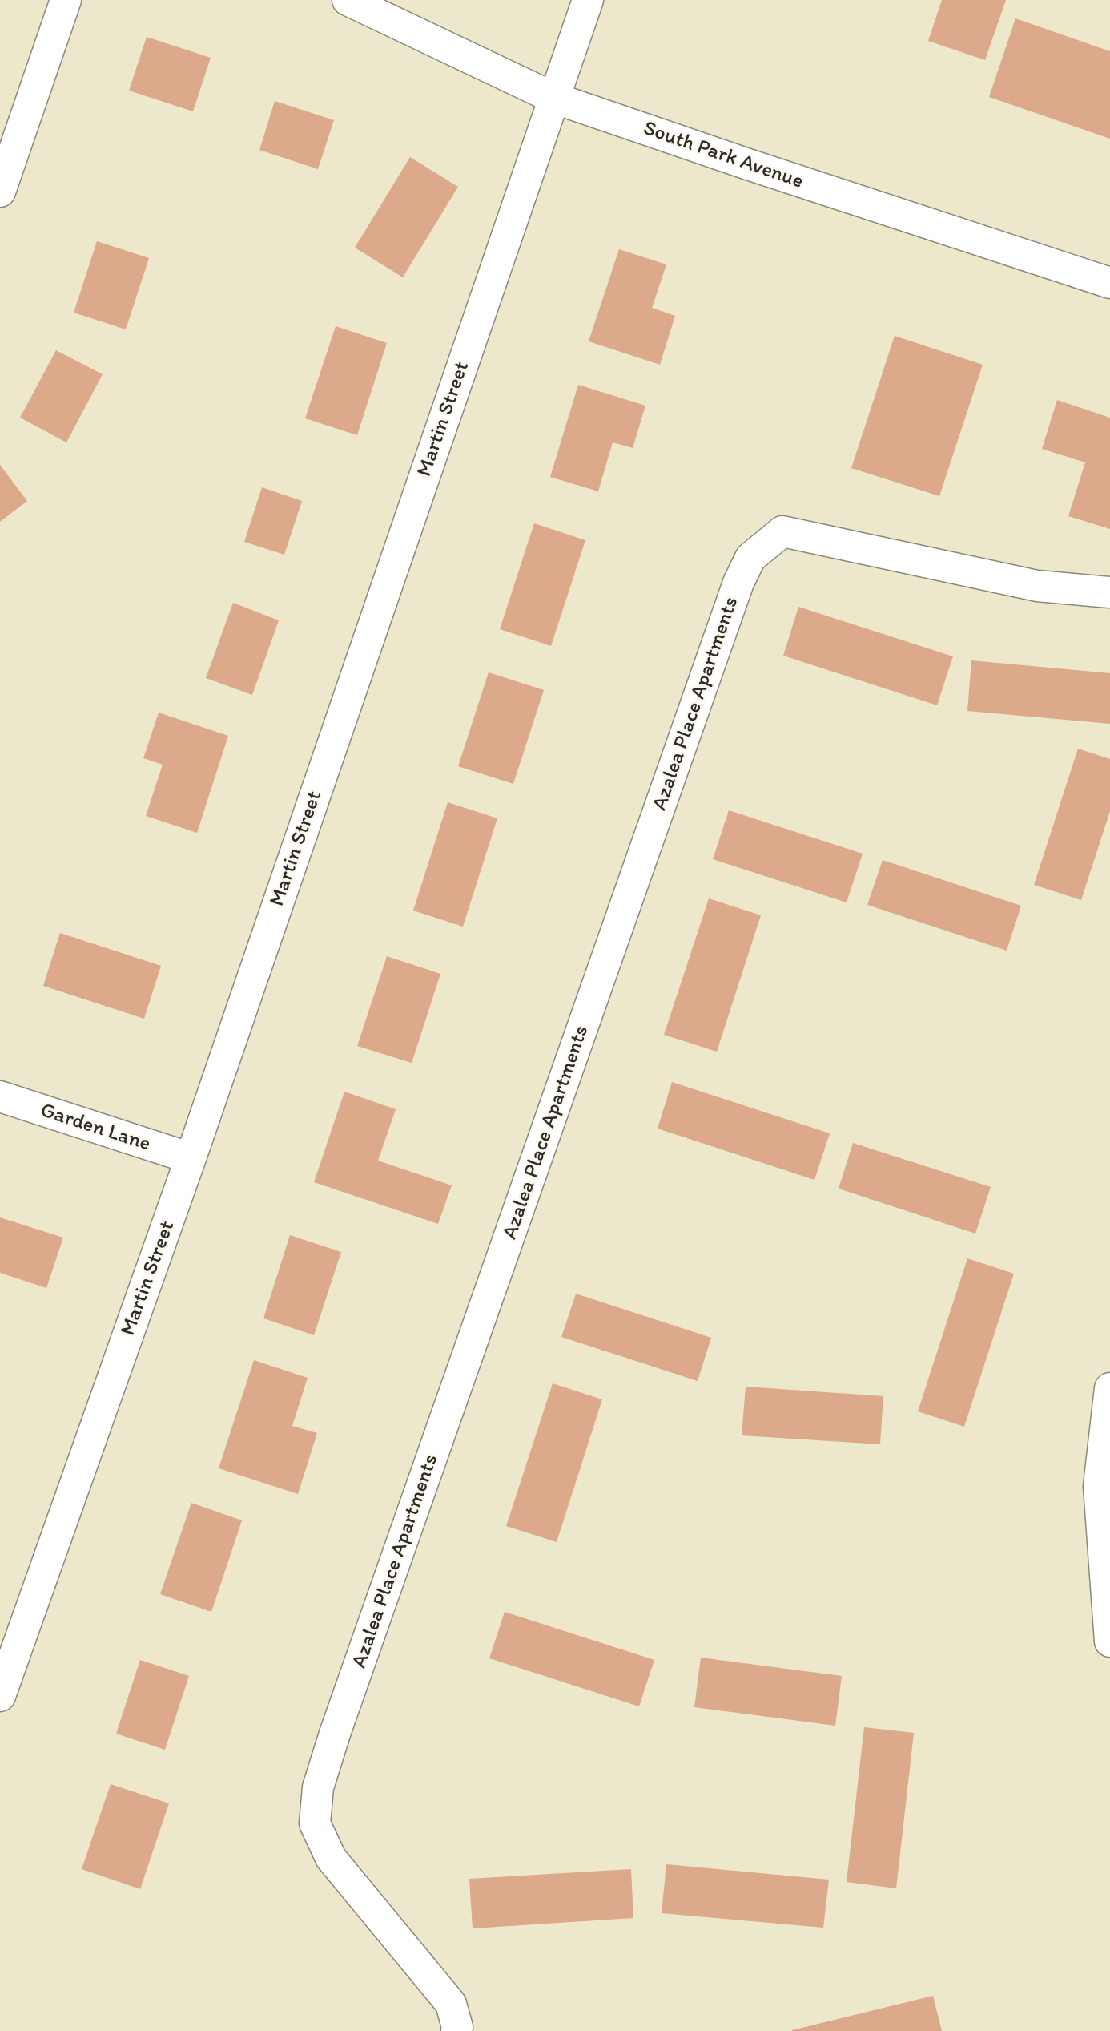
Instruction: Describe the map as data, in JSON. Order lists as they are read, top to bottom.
{
  "streets": {
    "street": [
      "South Park Avenue",
      "Martin Street",
      "Azalea Place Apartments",
      "Garden Lane"
    ]
  },
  "crossings": [
    ["South Park Avenue", "Martin Street"],
    ["Martin Street", "Garden Lane"]
  ]
}
